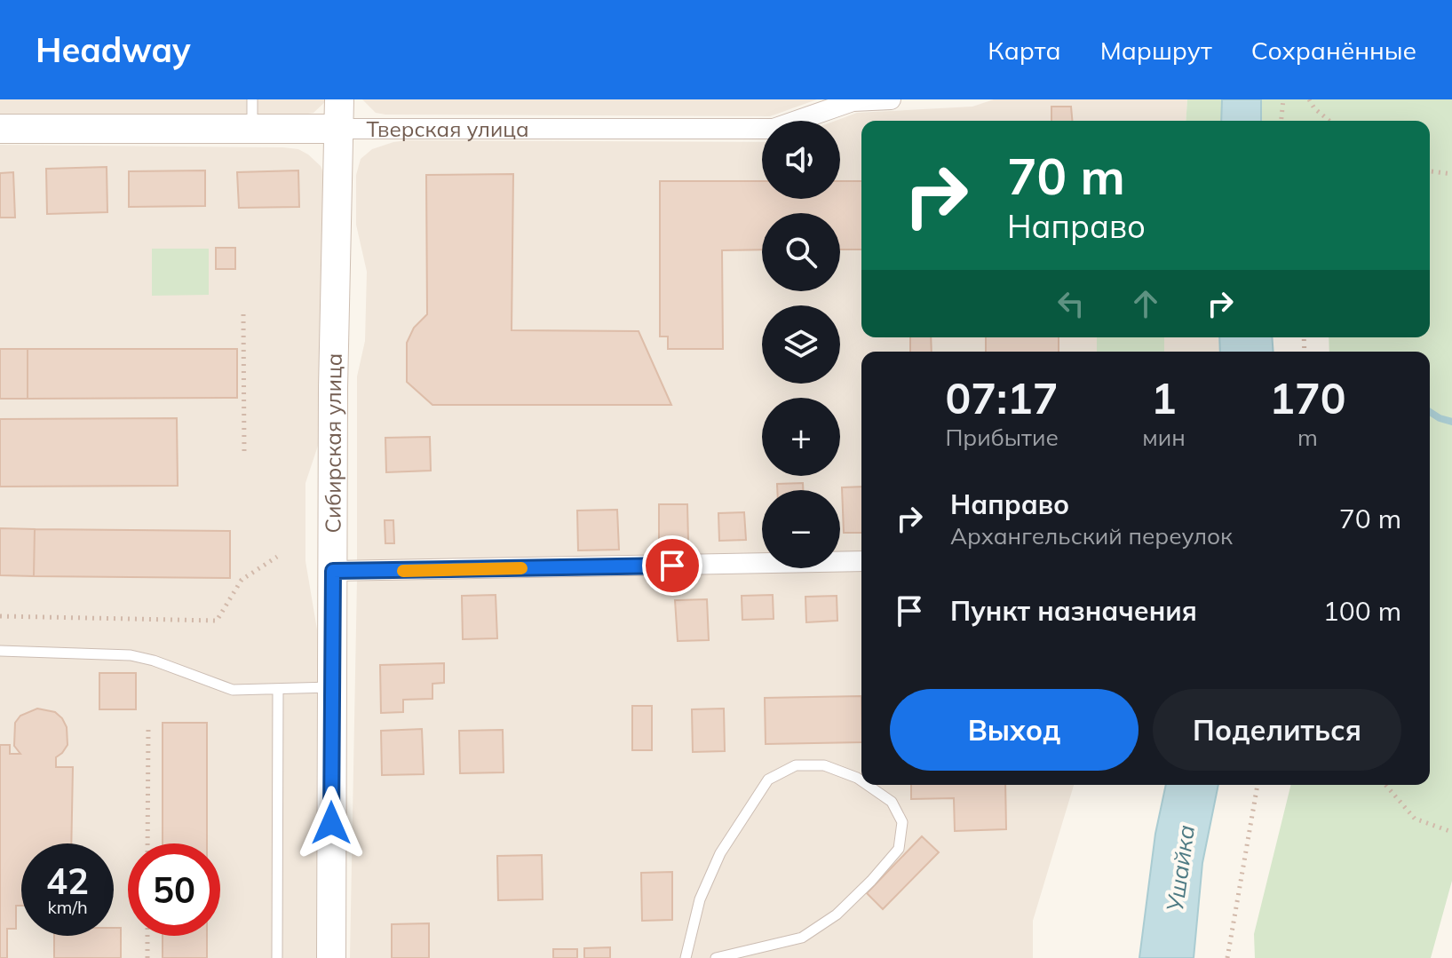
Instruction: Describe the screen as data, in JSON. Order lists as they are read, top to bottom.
{
  "streets": {
    "main road": ["Тверская улица", "Сибирская улица"]
  },
  "crossings": [
    ["Тверская улица", "Сибирская улица"]
  ],
  "water": ["Ушайка"],
  "page": {
    "header": "Headway",
    "nav": ["Карта", "Маршрут", "Сохранённые"],
    "map_buttons": ["+", "−"],
    "turn": ["70 m", "Направо"],
    "eta": [
      "07:17",
      "Прибытие",
      "1",
      "мин",
      "170",
      "m"
    ],
    "list": [
      {
        "name": "Направо",
        "note": "Архангельский переулок",
        "value": "70 m"
      },
      {
        "name": "Пункт назначения",
        "value": "100 m"
      }
    ],
    "buttons": ["Выход", "Поделиться"],
    "speed": "42 km/h",
    "limit": "50"
  }
}
